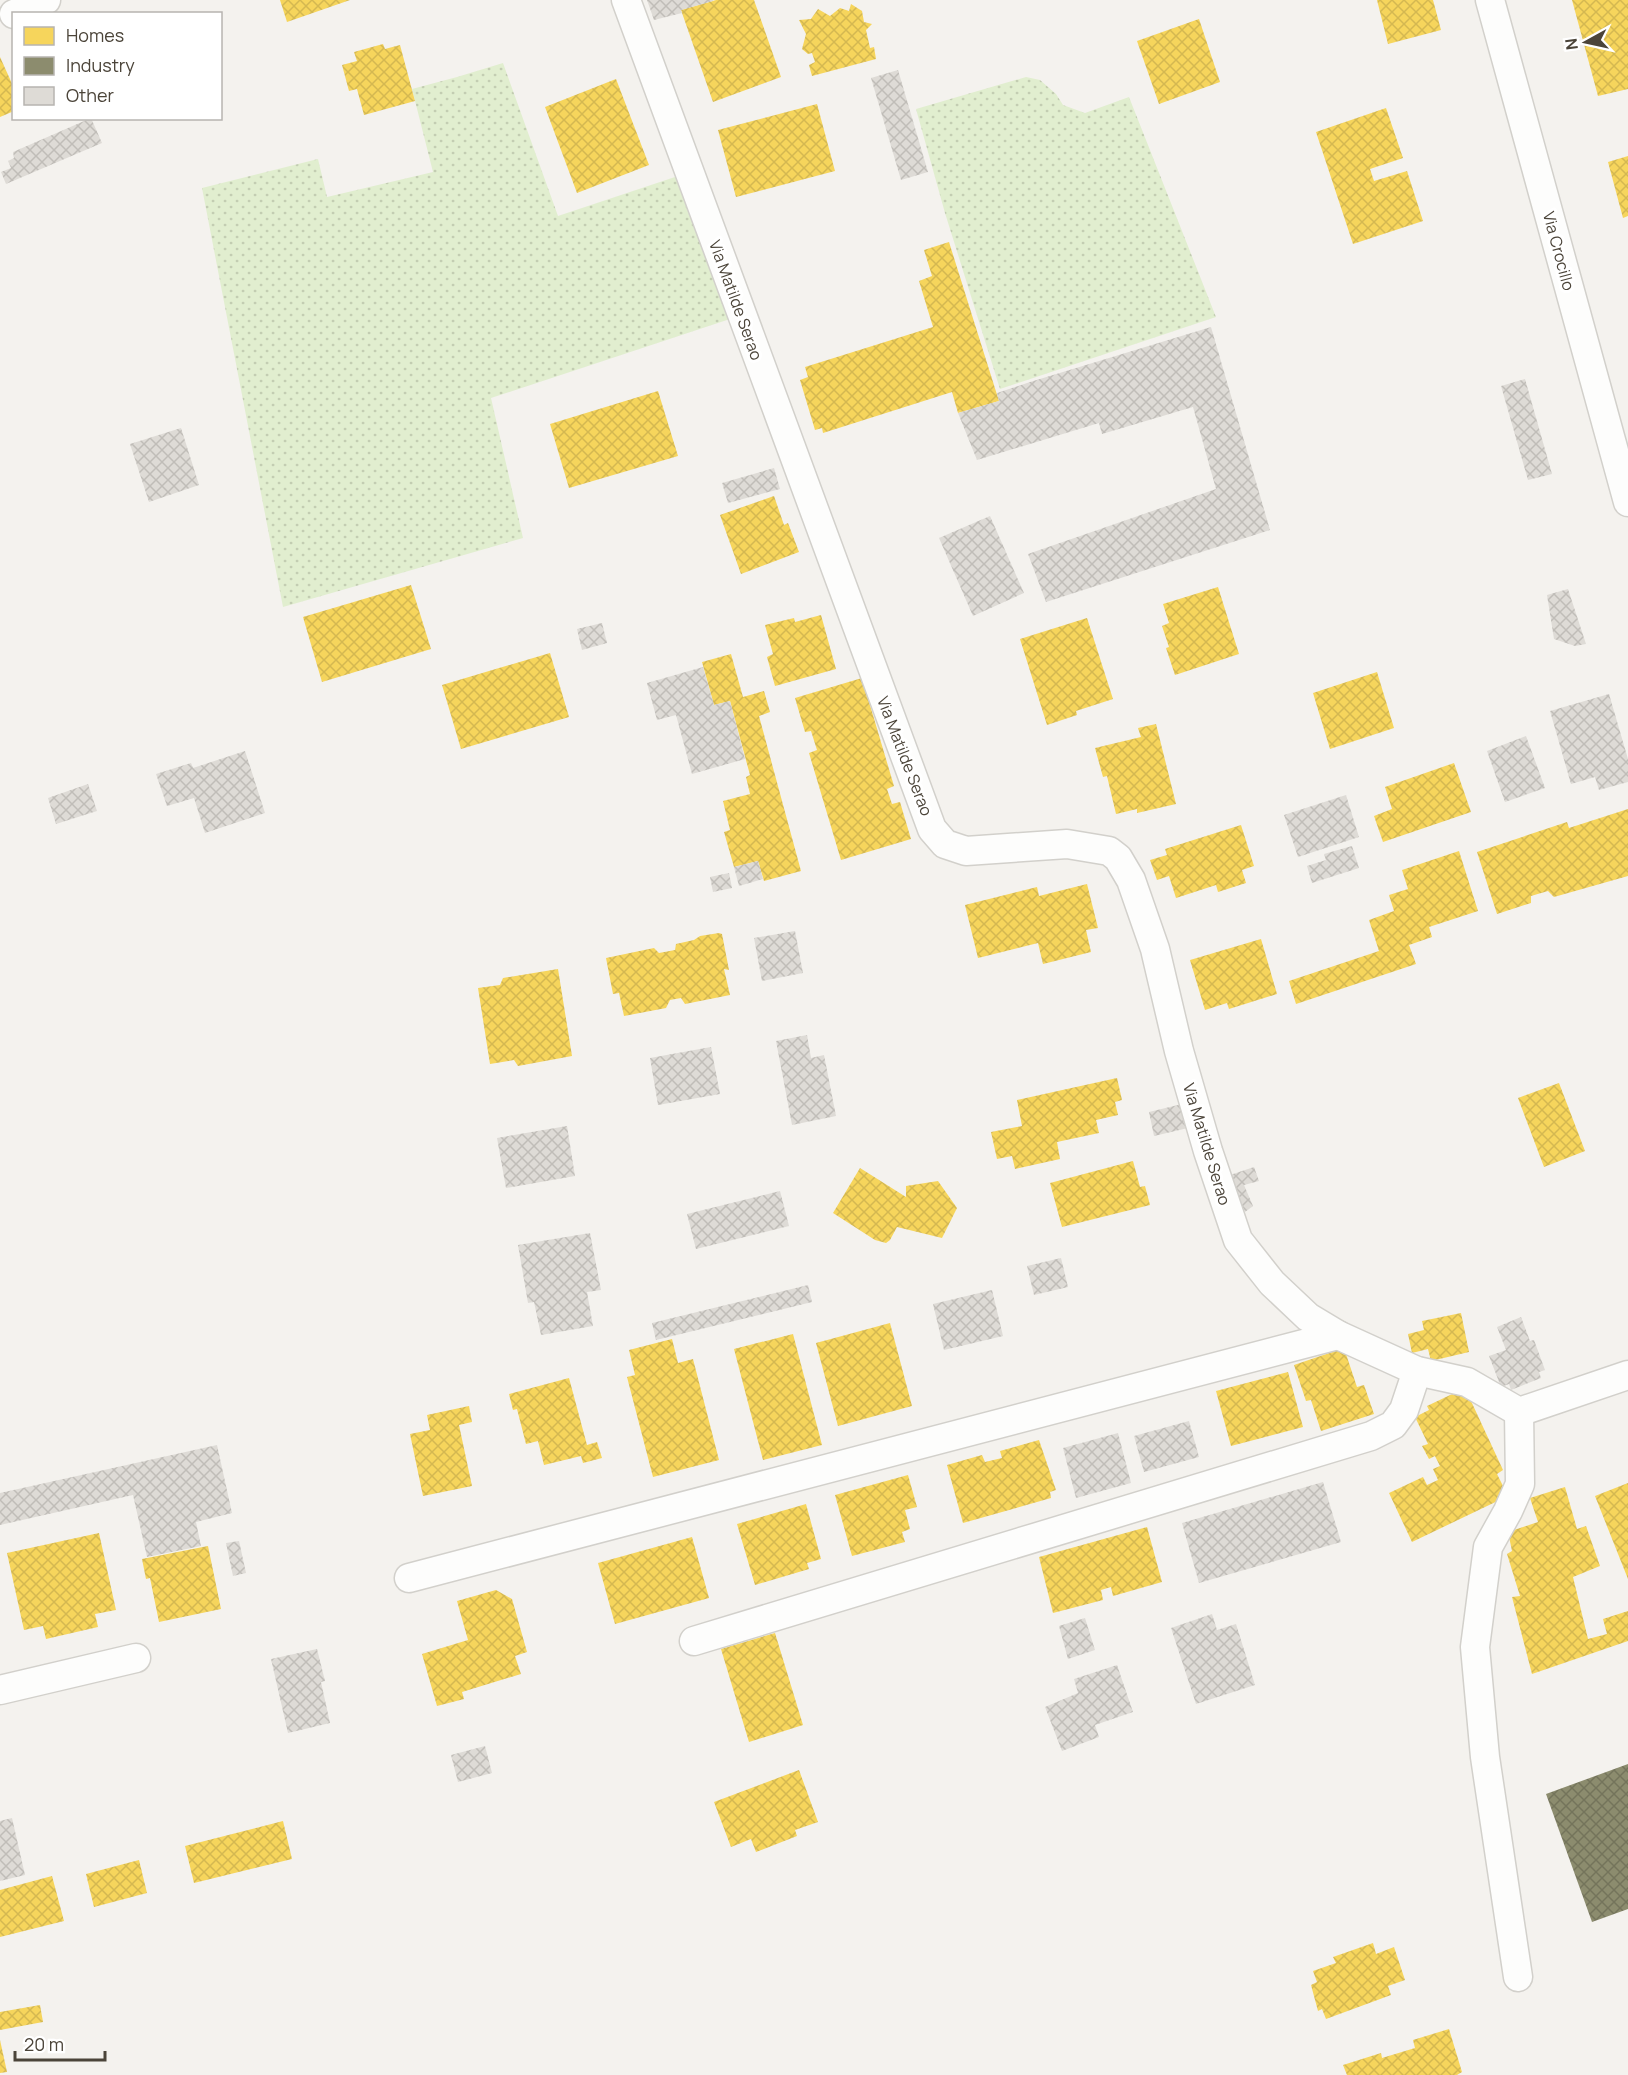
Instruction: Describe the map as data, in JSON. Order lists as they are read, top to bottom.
{
  "streets": {
    "street": ["Via Crocillo", "Via Matilde Serao"]
  },
  "legend": ["Homes", "Industry", "Other"],
  "scale_bar": "20 m",
  "north": "left"
}
